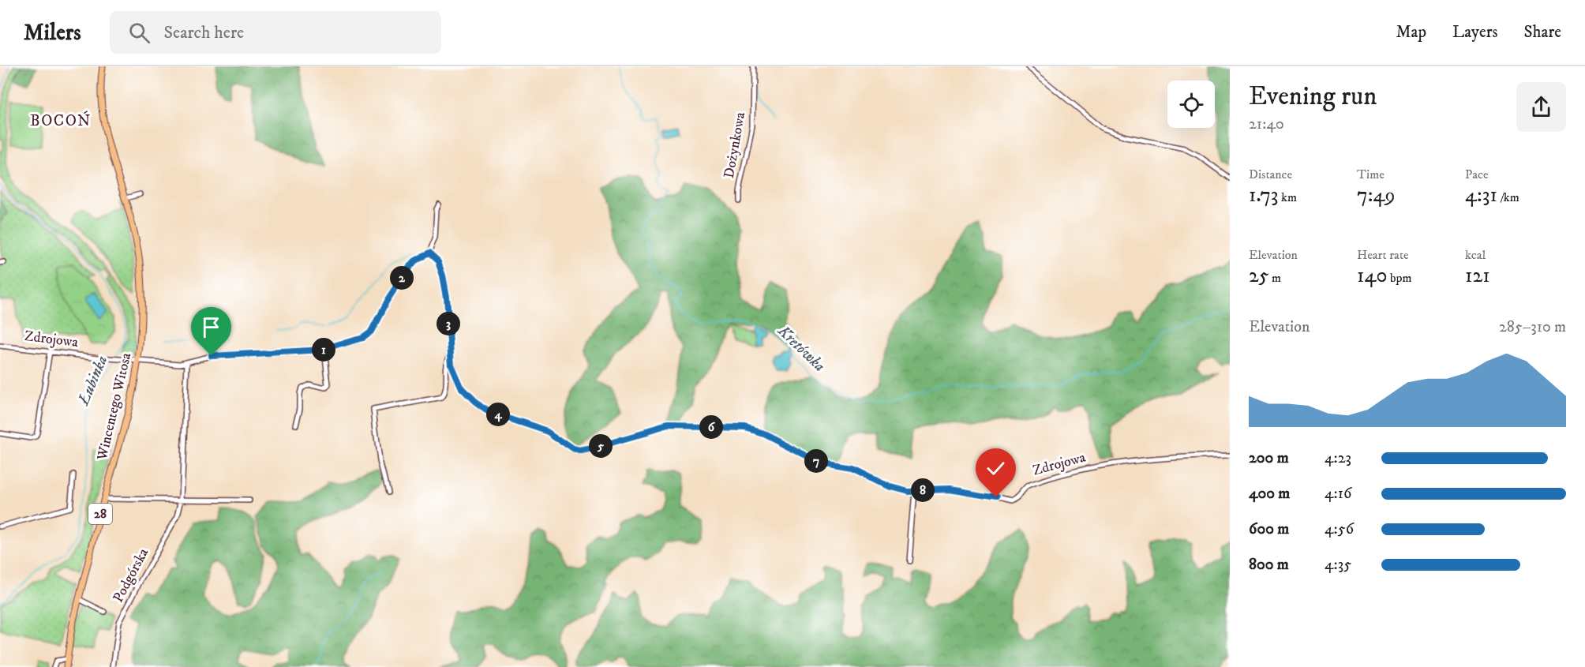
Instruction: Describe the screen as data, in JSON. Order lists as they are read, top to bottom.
{
  "streets": {
    "main road": ["Wincentego Witosa", "28"],
    "street": ["Dożynkowa", "Zdrojowa", "Podgórska"]
  },
  "crossings": [
    ["Zdrojowa", "Wincentego Witosa"],
    ["Zdrojowa", "Podgórska"]
  ],
  "districts": ["BOCOŃ"],
  "water": ["Kretówka", "Łubinka"],
  "page": {
    "header": "Milers",
    "search": "Search here",
    "nav": ["Map", "Layers", "Share"],
    "heading": ["Evening run", "21:40"],
    "stats": [
      ["Distance", "1.73 km"],
      ["Time", "7:49"],
      ["Pace", "4:31 /km"],
      ["Elevation", "25 m"],
      ["Heart rate", "140 bpm"],
      ["kcal", "121"]
    ],
    "pins": [
      "2",
      "3",
      "1",
      "4",
      "6",
      "5",
      "7",
      "8"
    ],
    "chart": ["Elevation", "285–310 m"],
    "list": [
      {
        "name": "200 m",
        "note": "4:23"
      },
      {
        "name": "400 m",
        "note": "4:16"
      },
      {
        "name": "600 m",
        "note": "4:56"
      },
      {
        "name": "800 m",
        "note": "4:35"
      }
    ]
  }
}
